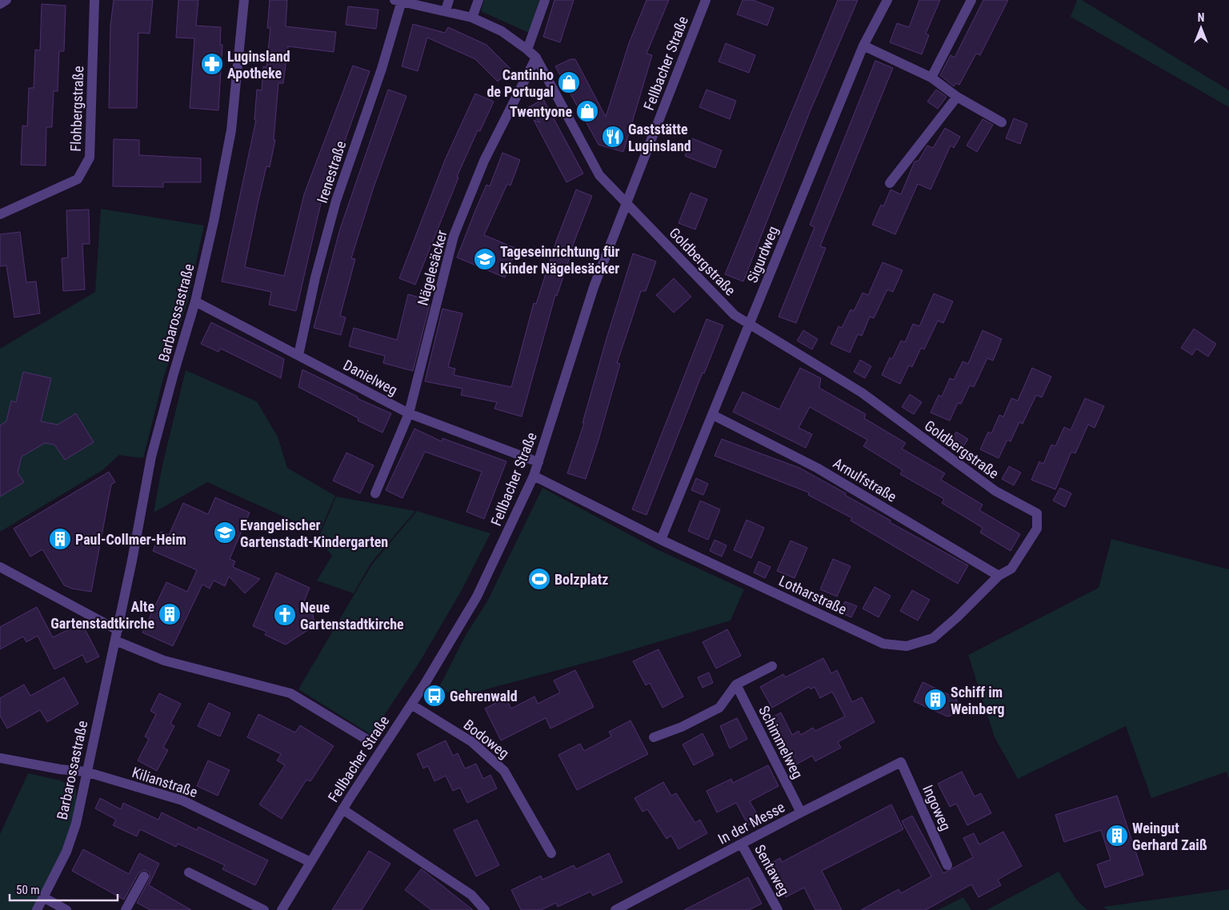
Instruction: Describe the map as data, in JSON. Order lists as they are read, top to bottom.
{
  "streets": {
    "street": [
      "Fellbacher Straße",
      "Flohbergstraße",
      "Irenestraße",
      "Sigurdweg",
      "Goldbergstraße",
      "Nägelesäcker",
      "Barbarossastraße",
      "Danielweg",
      "Arnulfstraße",
      "Lotharstraße",
      "Bodoweg",
      "Schimmelweg",
      "Kilianstraße",
      "Ingoweg",
      "In der Messe",
      "Sentaweg"
    ]
  },
  "crossings": [
    ["Fellbacher Straße", "Goldbergstraße"],
    ["Fellbacher Straße", "Danielweg"],
    ["Fellbacher Straße", "Lotharstraße"],
    ["Fellbacher Straße", "Bodoweg"],
    ["Fellbacher Straße", "Kilianstraße"],
    ["Irenestraße", "Goldbergstraße"],
    ["Irenestraße", "Danielweg"],
    ["Sigurdweg", "Goldbergstraße"],
    ["Sigurdweg", "Arnulfstraße"],
    ["Sigurdweg", "Lotharstraße"],
    ["Goldbergstraße", "Nägelesäcker"],
    ["Goldbergstraße", "Lotharstraße"],
    ["Nägelesäcker", "Danielweg"],
    ["Barbarossastraße", "Danielweg"],
    ["Barbarossastraße", "Kilianstraße"],
    ["Arnulfstraße", "Lotharstraße"],
    ["Schimmelweg", "In der Messe"],
    ["Ingoweg", "In der Messe"],
    ["In der Messe", "Sentaweg"]
  ],
  "places": {
    "pharmacy": ["Luginsland Apotheke"],
    "shop": ["Cantinho de Portugal", "Twentyone"],
    "restaurant": ["Gaststätte Luginsland"],
    "school or university": ["Tageseinrichtung für Kinder Nägelesäcker", "Evangelischer Gartenstadt-Kindergarten"],
    "building": [
      "Paul-Collmer-Heim",
      "Alte Gartenstadtkirche",
      "Schiff im Weinberg",
      "Weingut Gerhard Zaiß"
    ],
    "sports": ["Bolzplatz"],
    "church": ["Neue Gartenstadtkirche"],
    "bus stop": ["Gehrenwald"]
  },
  "scale_bar": "50 m",
  "north": "top"
}
